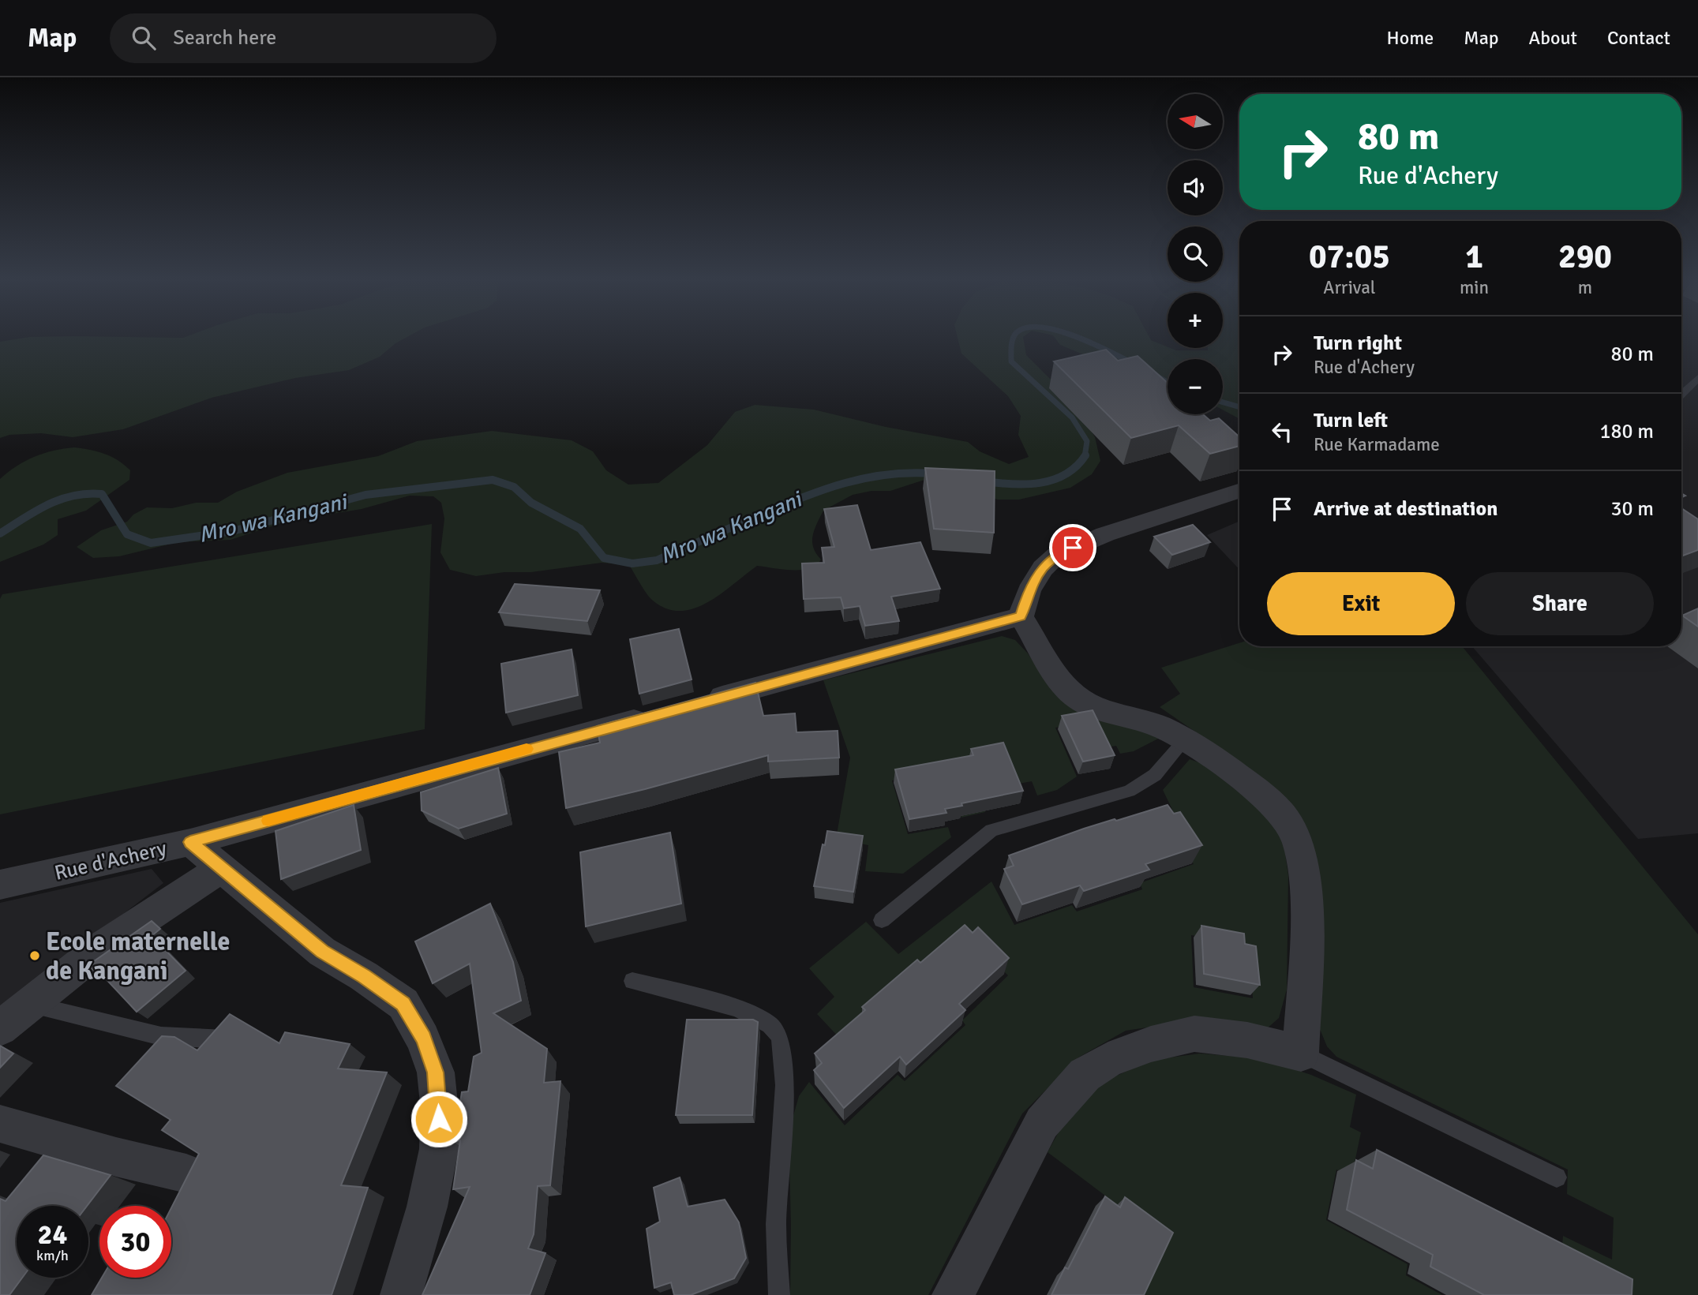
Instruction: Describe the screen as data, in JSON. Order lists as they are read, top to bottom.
{
  "streets": {
    "street": ["Rue d'Achery"]
  },
  "water": ["Mro wa Kangani"],
  "places": ["Ecole maternelle de Kangani"],
  "north": "left",
  "page": {
    "header": "Map",
    "search": "Search here",
    "nav": [
      "Home",
      "Map",
      "About",
      "Contact"
    ],
    "map_buttons": ["+", "−"],
    "turn": ["80 m", "Rue d'Achery"],
    "eta": [
      "07:05",
      "Arrival",
      "1",
      "min",
      "290",
      "m"
    ],
    "list": [
      {
        "name": "Turn right",
        "note": "Rue d'Achery",
        "value": "80 m"
      },
      {
        "name": "Turn left",
        "note": "Rue Karmadame",
        "value": "180 m"
      },
      {
        "name": "Arrive at destination",
        "value": "30 m"
      }
    ],
    "buttons": ["Exit", "Share"],
    "speed": "24 km/h",
    "limit": "30"
  }
}
